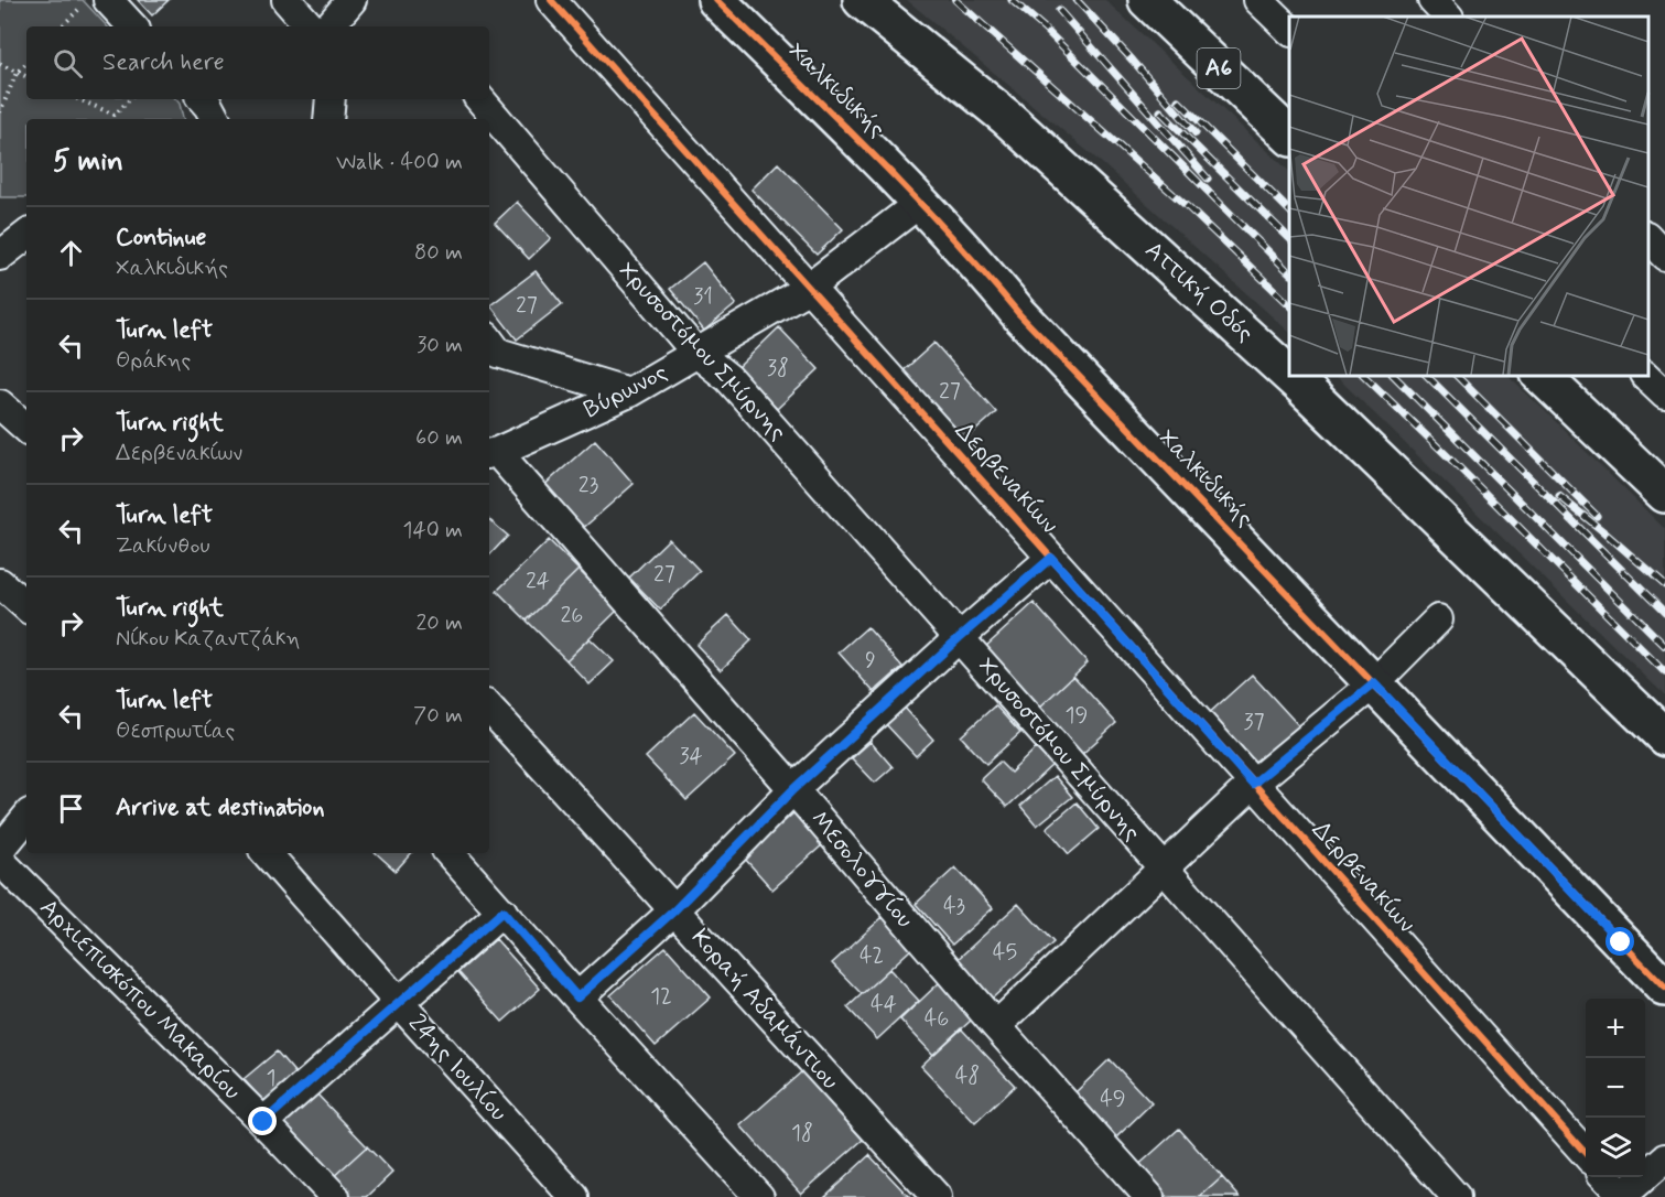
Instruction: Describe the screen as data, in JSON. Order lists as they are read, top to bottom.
{
  "streets": {
    "main road": ["Α6", "Χαλκιδικής", "Αττική Οδός"],
    "street": [
      "Χρυσοστόμου Σμύρνης",
      "Βύρωνος",
      "Δερβενακίων",
      "Μεσολογγίου",
      "Αρχιεπισκόπου Μακαρίου",
      "Κοραή Αδαμάντιου",
      "24ης Ιουλίου"
    ]
  },
  "crossings": [
    ["Χαλκιδικής", "Βύρωνος"],
    ["Χρυσοστόμου Σμύρνης", "Βύρωνος"],
    ["Βύρωνος", "Δερβενακίων"],
    ["Βύρωνος", "Μεσολογγίου"]
  ],
  "house_numbers": [
    "31",
    "27",
    "38",
    "27",
    "23",
    "27",
    "24",
    "26",
    "9",
    "19",
    "37",
    "34",
    "43",
    "45",
    "42",
    "12",
    "44",
    "46",
    "48",
    "1",
    "49",
    "18"
  ],
  "page": {
    "search": "Search here",
    "heading": ["5 min", "Walk · 400 m"],
    "list": [
      ["Continue", "Χαλκιδικής", "80 m"],
      ["Turn left", "Θράκης", "30 m"],
      ["Turn right", "Δερβενακίων", "60 m"],
      ["Turn left", "Ζακύνθου", "140 m"],
      ["Turn right", "Νίκου Καζαντζάκη", "20 m"],
      ["Turn left", "Θεσπρωτίας", "70 m"],
      "Arrive at destination"
    ],
    "map_buttons": ["+", "−"]
  }
}
